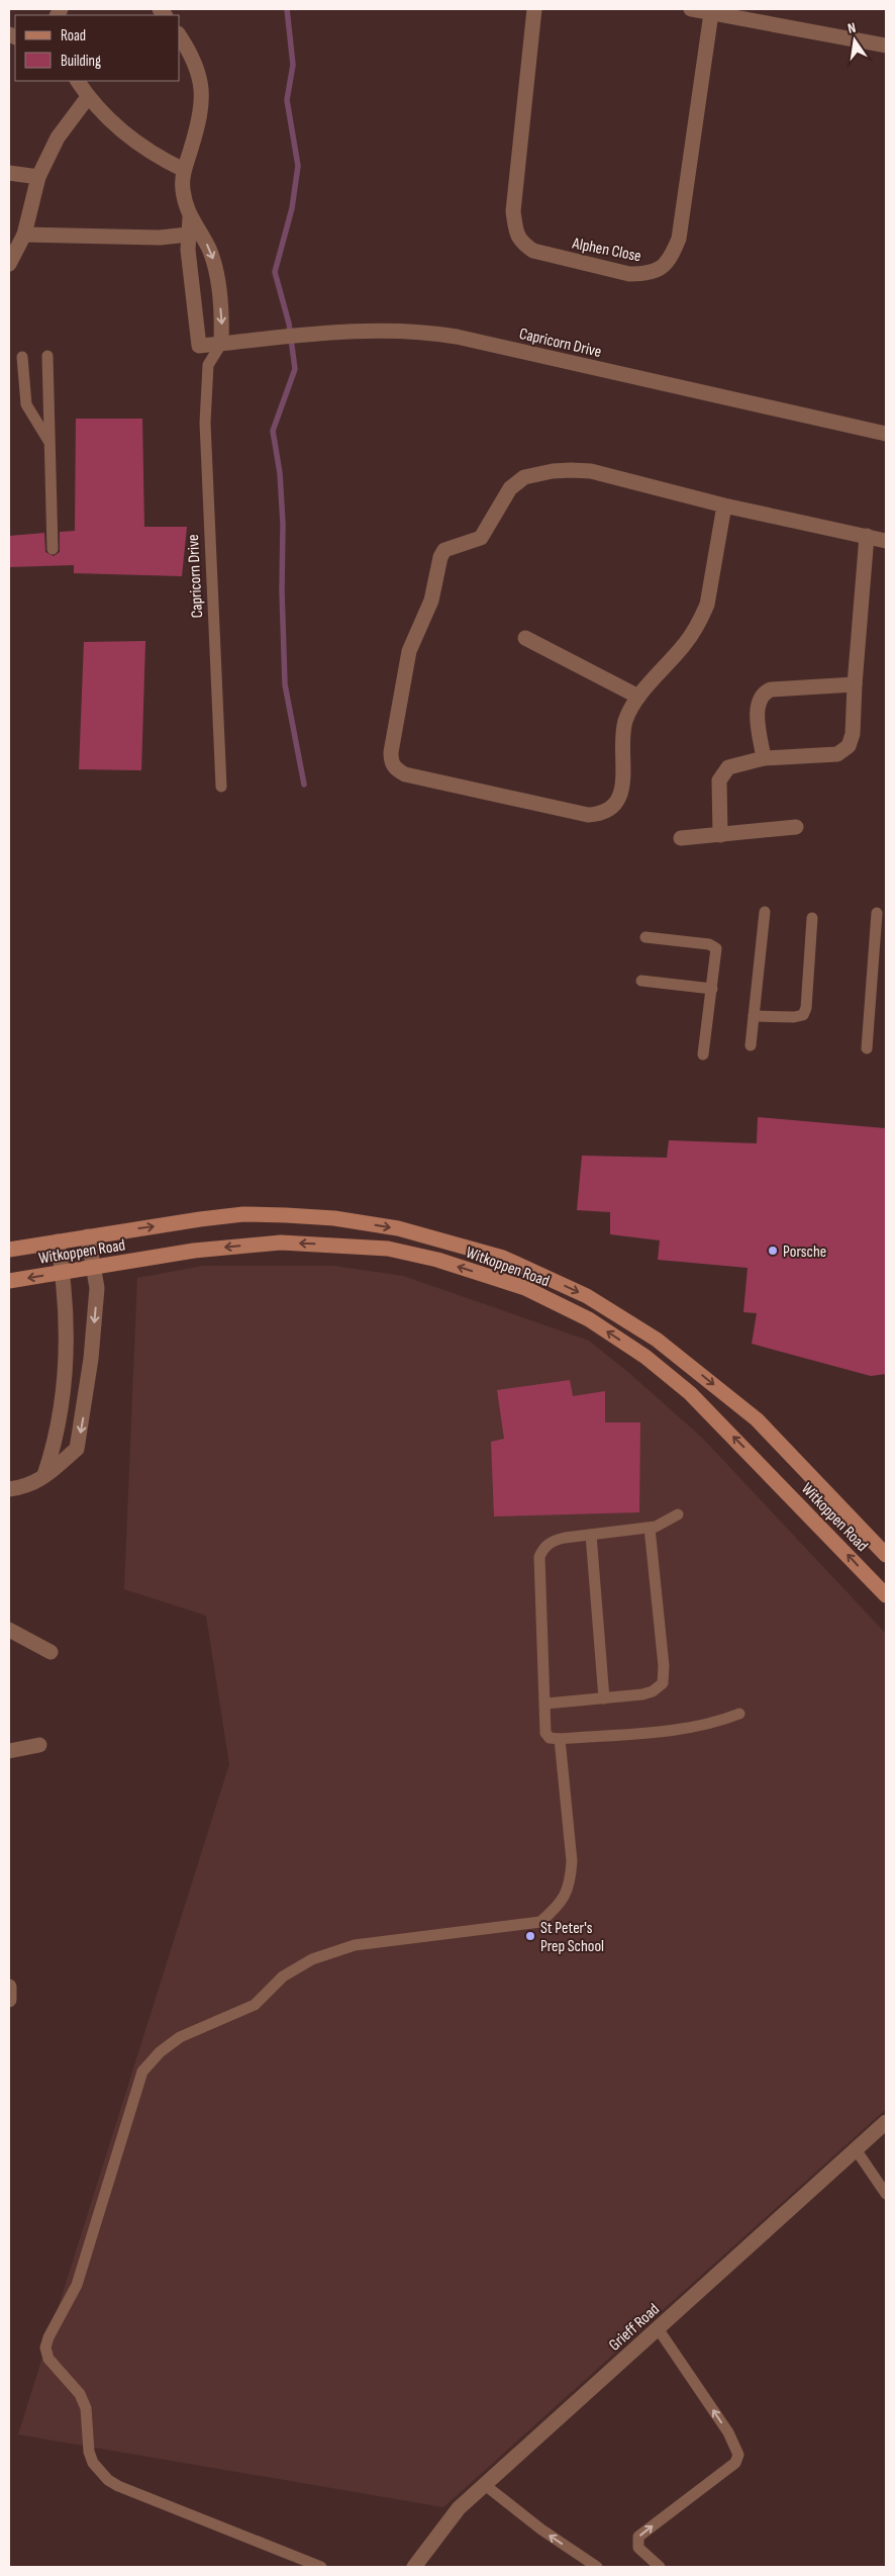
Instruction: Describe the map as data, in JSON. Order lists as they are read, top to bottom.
{
  "streets": {
    "main road": ["Witkoppen Road"],
    "street": ["Alphen Close", "Capricorn Drive", "Grieff Road"]
  },
  "places": ["Porsche", "St Peter's Prep School"],
  "legend": ["Road", "Building"],
  "north": "top"
}
